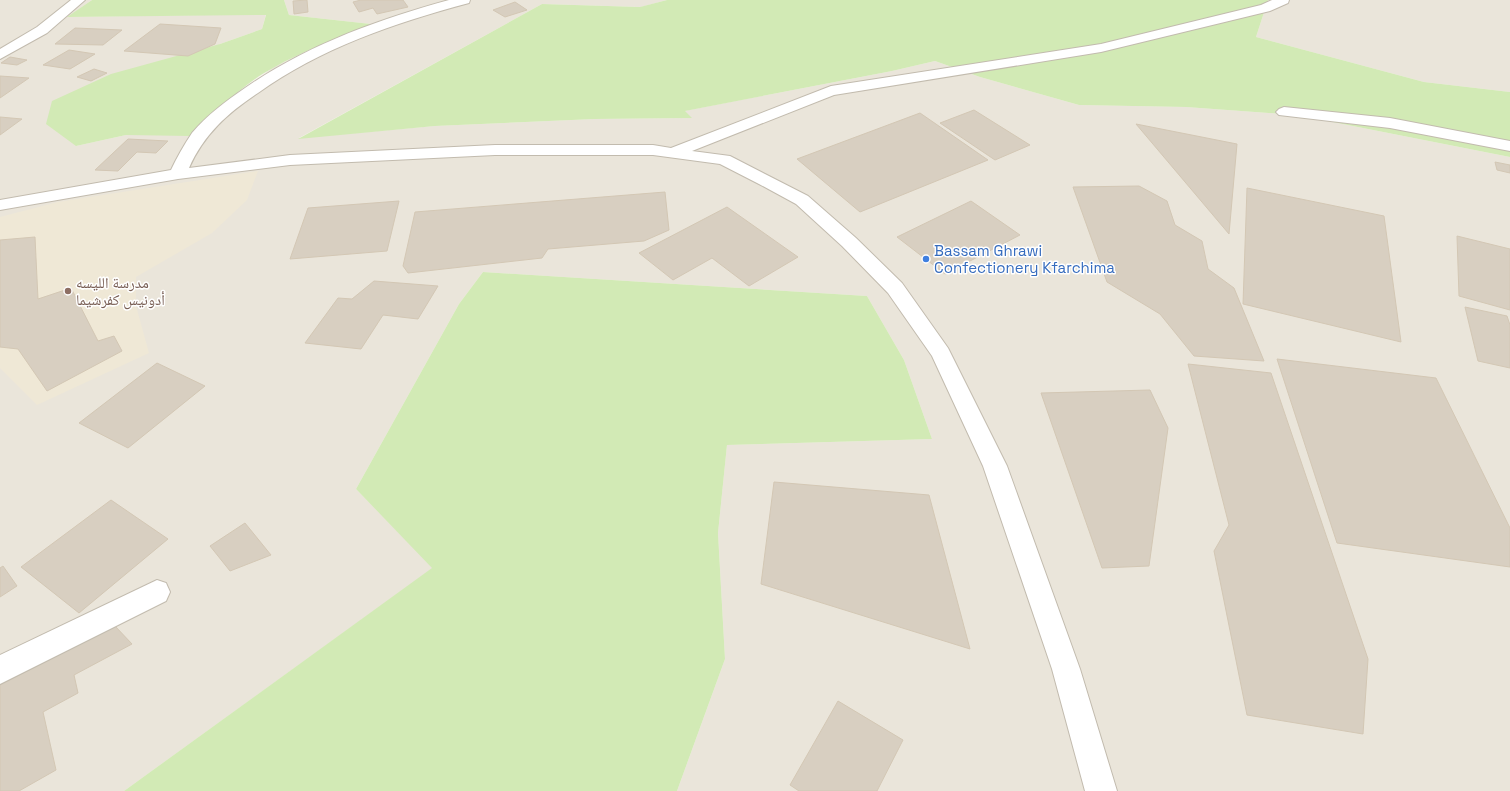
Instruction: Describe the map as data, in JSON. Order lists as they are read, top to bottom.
{
  "places": ["Bassam Ghrawi Confectionery Kfarchima", "مدرسة الليسه أدونيس كفرشيما"]
}
